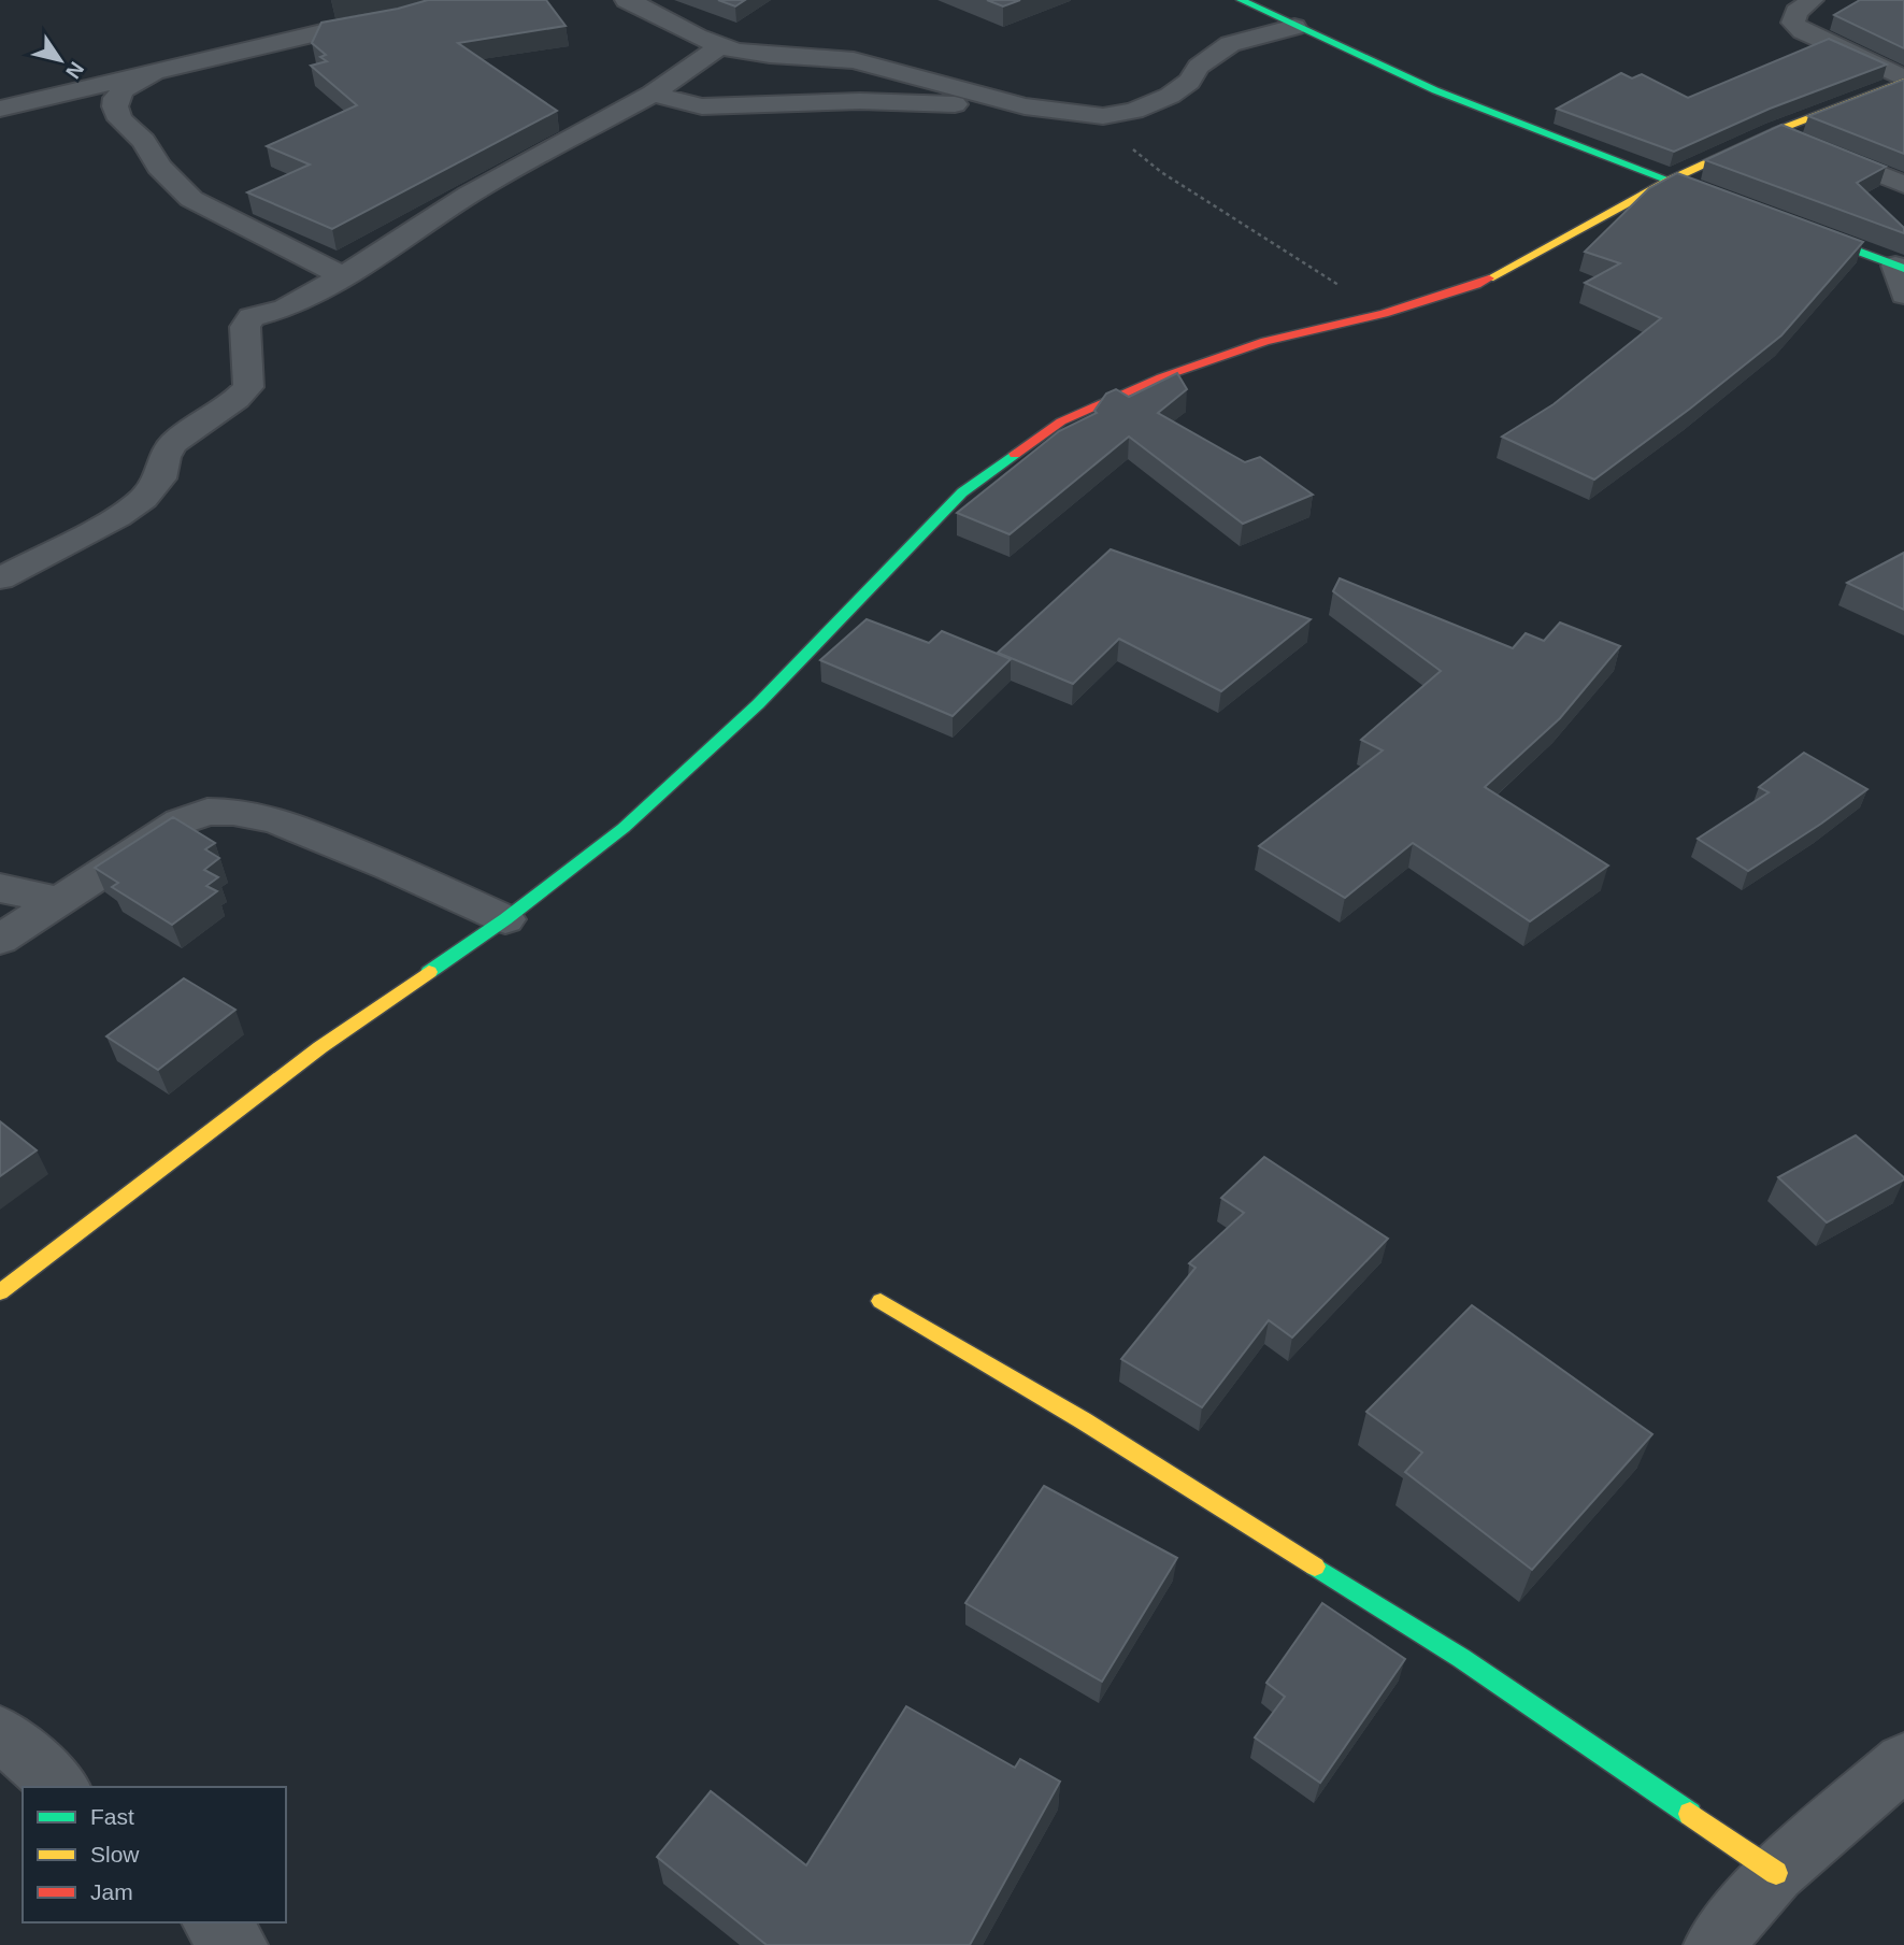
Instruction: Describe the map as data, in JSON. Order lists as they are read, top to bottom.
{
  "legend": ["Fast", "Slow", "Jam"],
  "north": "bottom right"
}
